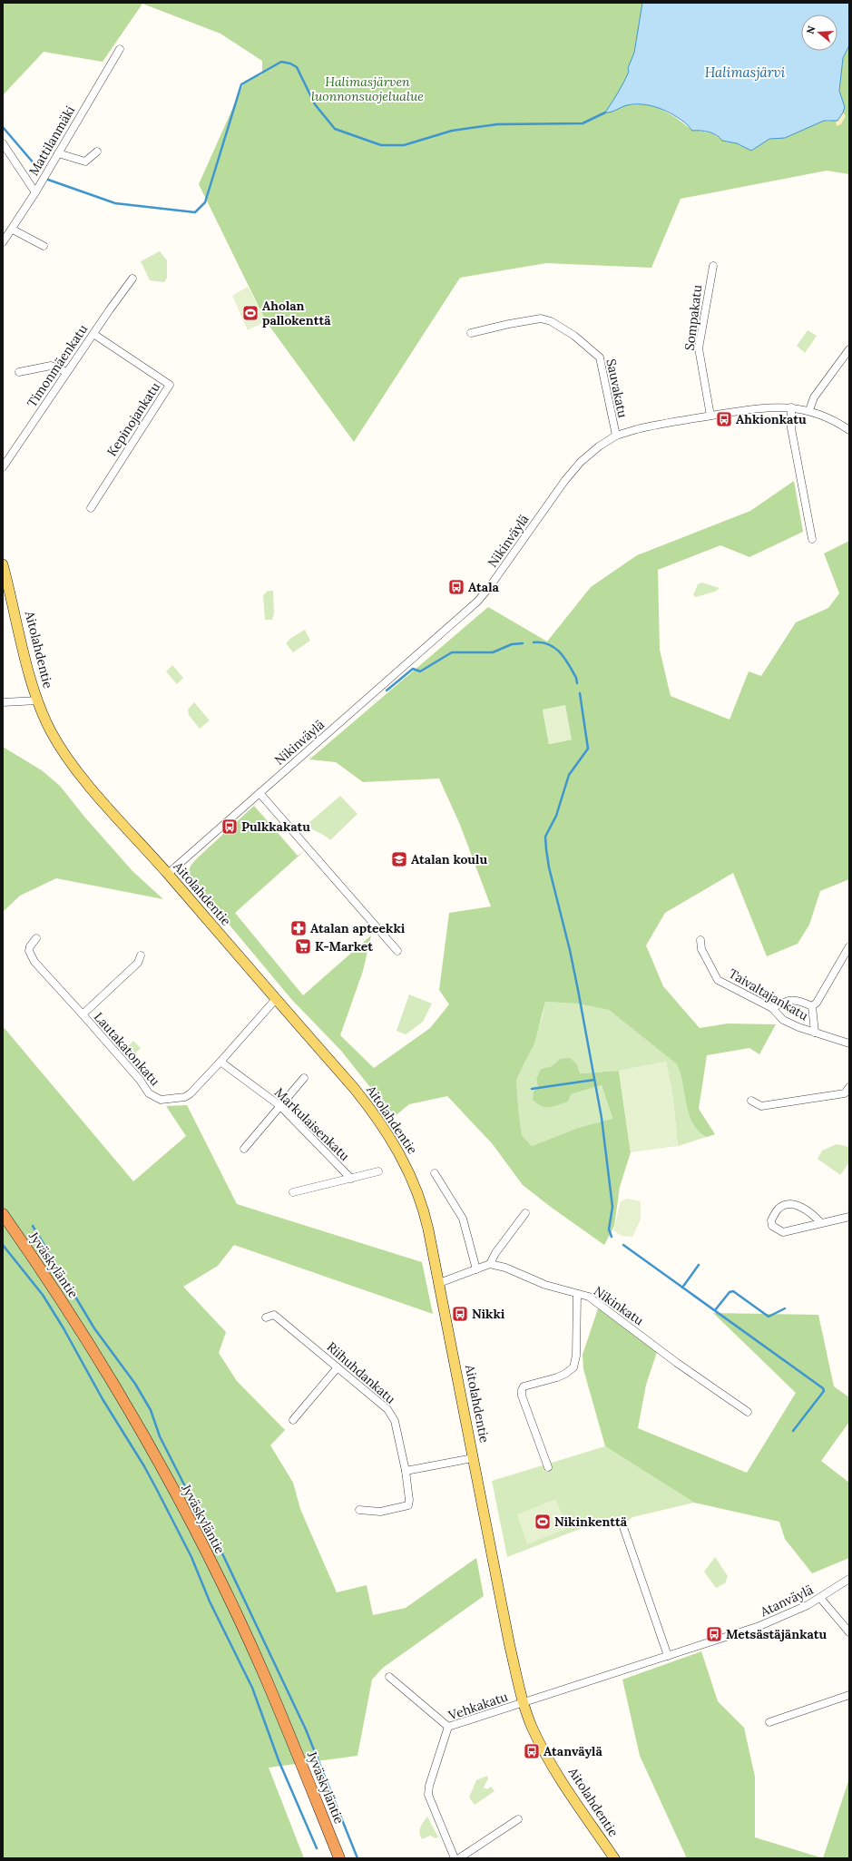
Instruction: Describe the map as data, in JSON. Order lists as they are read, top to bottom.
{
  "streets": {
    "highway": ["Jyväskyläntie"],
    "main road": ["Aitolahdentie"],
    "street": [
      "Mattilanmäki",
      "Sompakatu",
      "Timonmäenkatu",
      "Sauvakatu",
      "Kepinojankatu",
      "Nikinväylä",
      "Taivaltajankatu",
      "Lautakatonkatu",
      "Markulaisenkatu",
      "Nikinkatu",
      "Riihuhdankatu",
      "Atanväylä",
      "Vehkakatu"
    ]
  },
  "crossings": [
    ["Sompakatu", "Nikinväylä"],
    ["Timonmäenkatu", "Kepinojankatu"],
    ["Sauvakatu", "Nikinväylä"],
    ["Nikinväylä", "Aitolahdentie"],
    ["Aitolahdentie", "Lautakatonkatu"],
    ["Aitolahdentie", "Atanväylä"],
    ["Aitolahdentie", "Vehkakatu"],
    ["Lautakatonkatu", "Markulaisenkatu"],
    ["Atanväylä", "Vehkakatu"]
  ],
  "water": ["Halimasjärvi"],
  "parks": ["Halimasjärven luonnonsuojelualue"],
  "places": {
    "sports": ["Aholan pallokenttä", "Nikinkenttä"],
    "bus stop": [
      "Ahkionkatu",
      "Atala",
      "Pulkkakatu",
      "Nikki",
      "Metsästäjänkatu",
      "Atanväylä"
    ],
    "school or university": ["Atalan koulu"],
    "pharmacy": ["Atalan apteekki"],
    "supermarket": ["K-Market"]
  },
  "north": "left"
}
